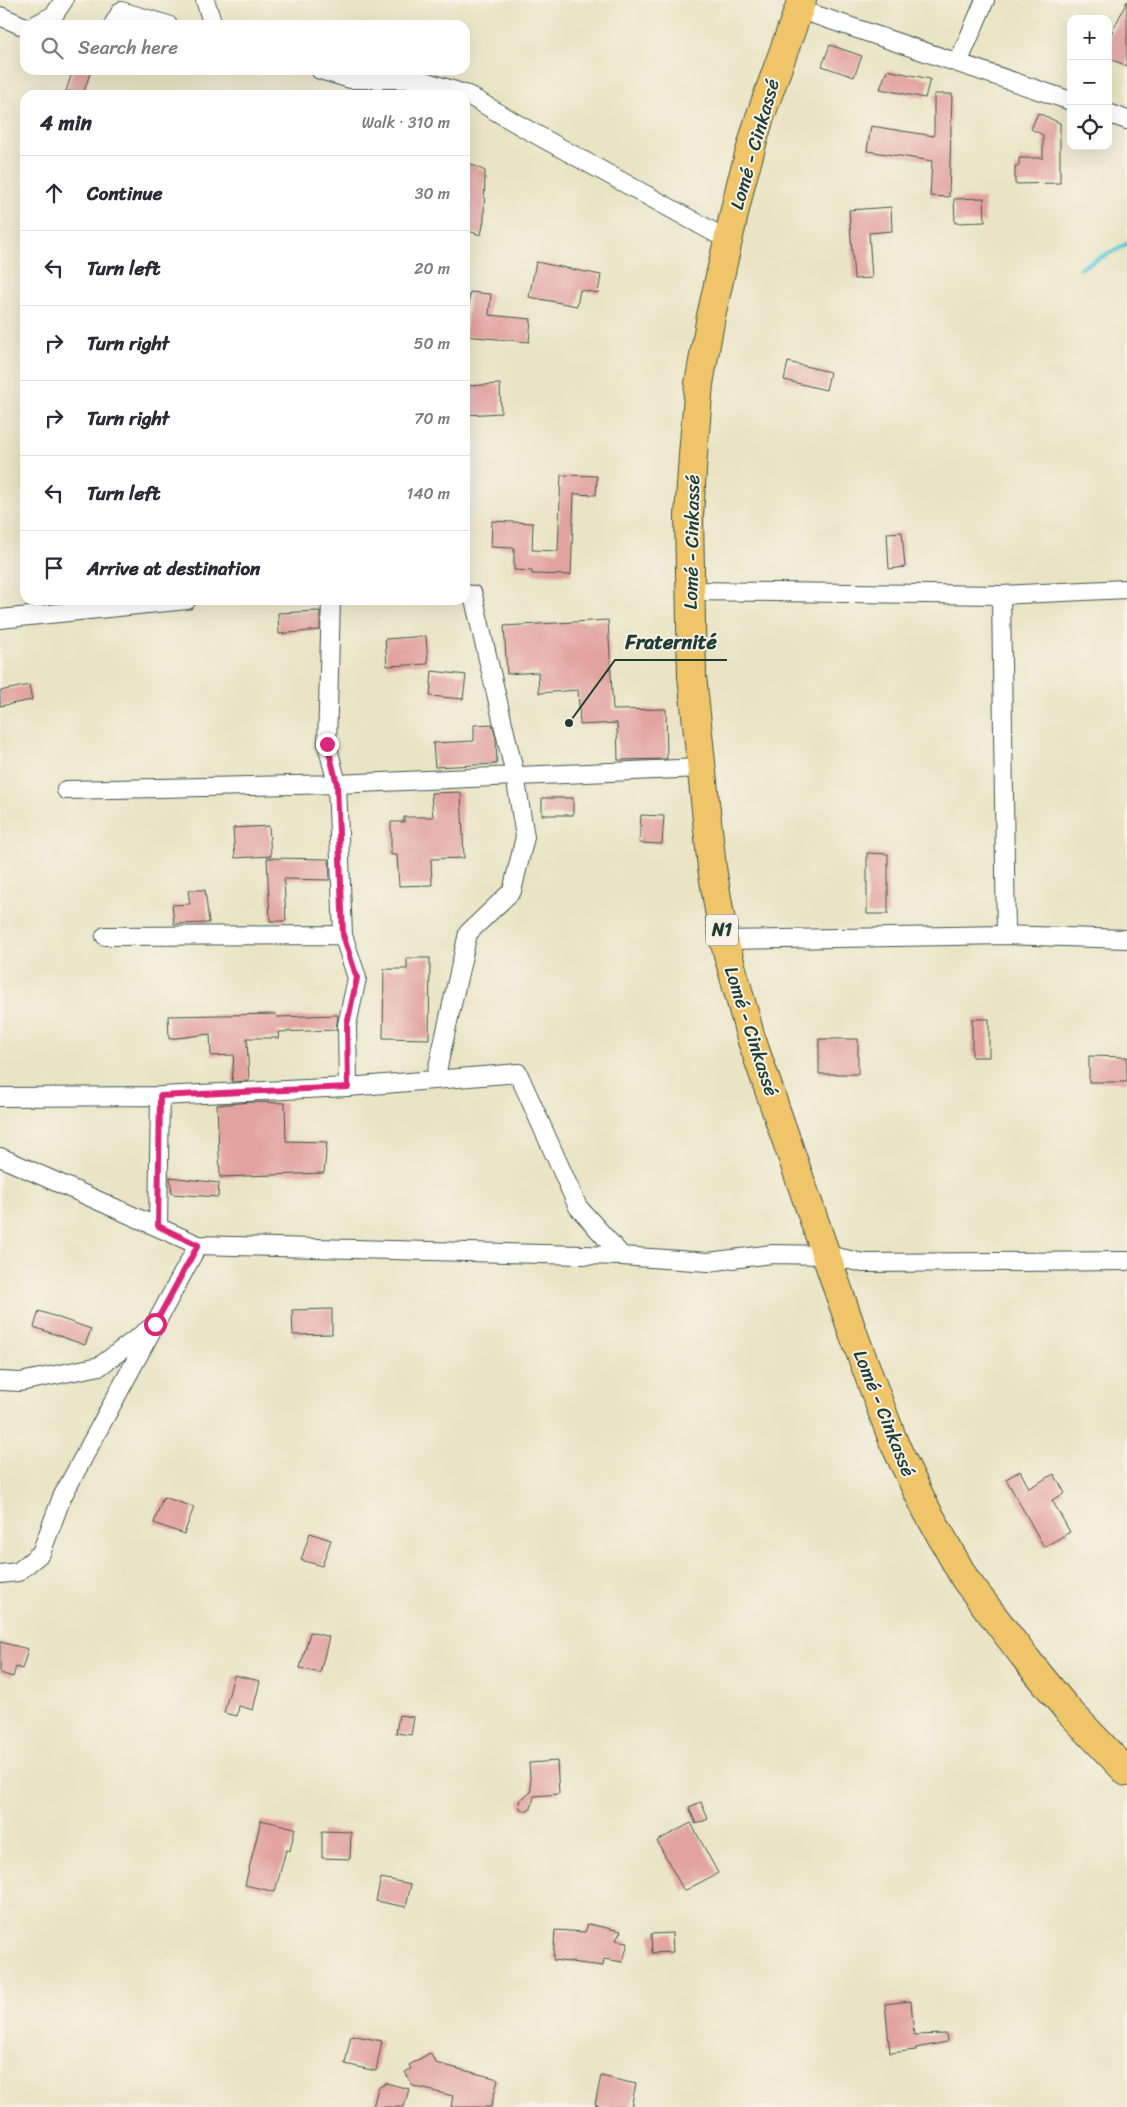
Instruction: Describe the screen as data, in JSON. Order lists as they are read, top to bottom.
{
  "streets": {
    "highway": ["Lomé - Cinkassé", "N1"]
  },
  "places": ["Fraternité"],
  "page": {
    "map_buttons": ["+", "−"],
    "search": "Search here",
    "heading": ["4 min", "Walk · 310 m"],
    "list": [
      ["Continue", "30 m"],
      ["Turn left", "20 m"],
      ["Turn right", "50 m"],
      ["Turn right", "70 m"],
      ["Turn left", "140 m"],
      "Arrive at destination"
    ]
  }
}
